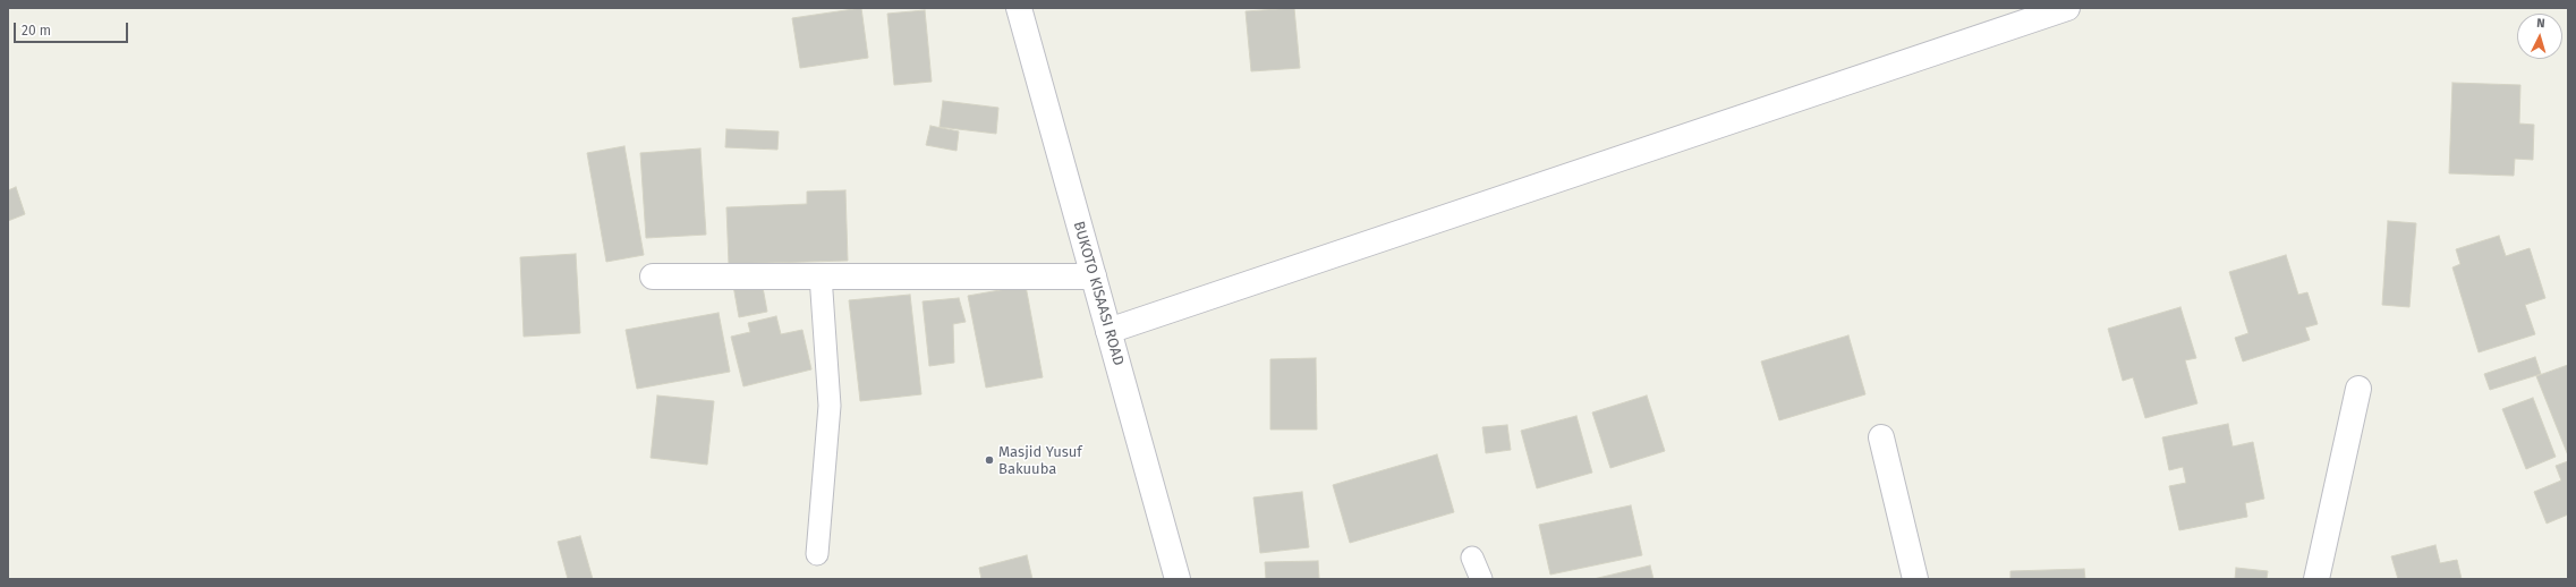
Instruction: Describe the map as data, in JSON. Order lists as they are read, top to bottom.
{
  "streets": {
    "street": ["BUKOTO KISAASI ROAD"]
  },
  "places": ["Masjid Yusuf Bakuuba"],
  "scale_bar": "20 m",
  "north": "top"
}
